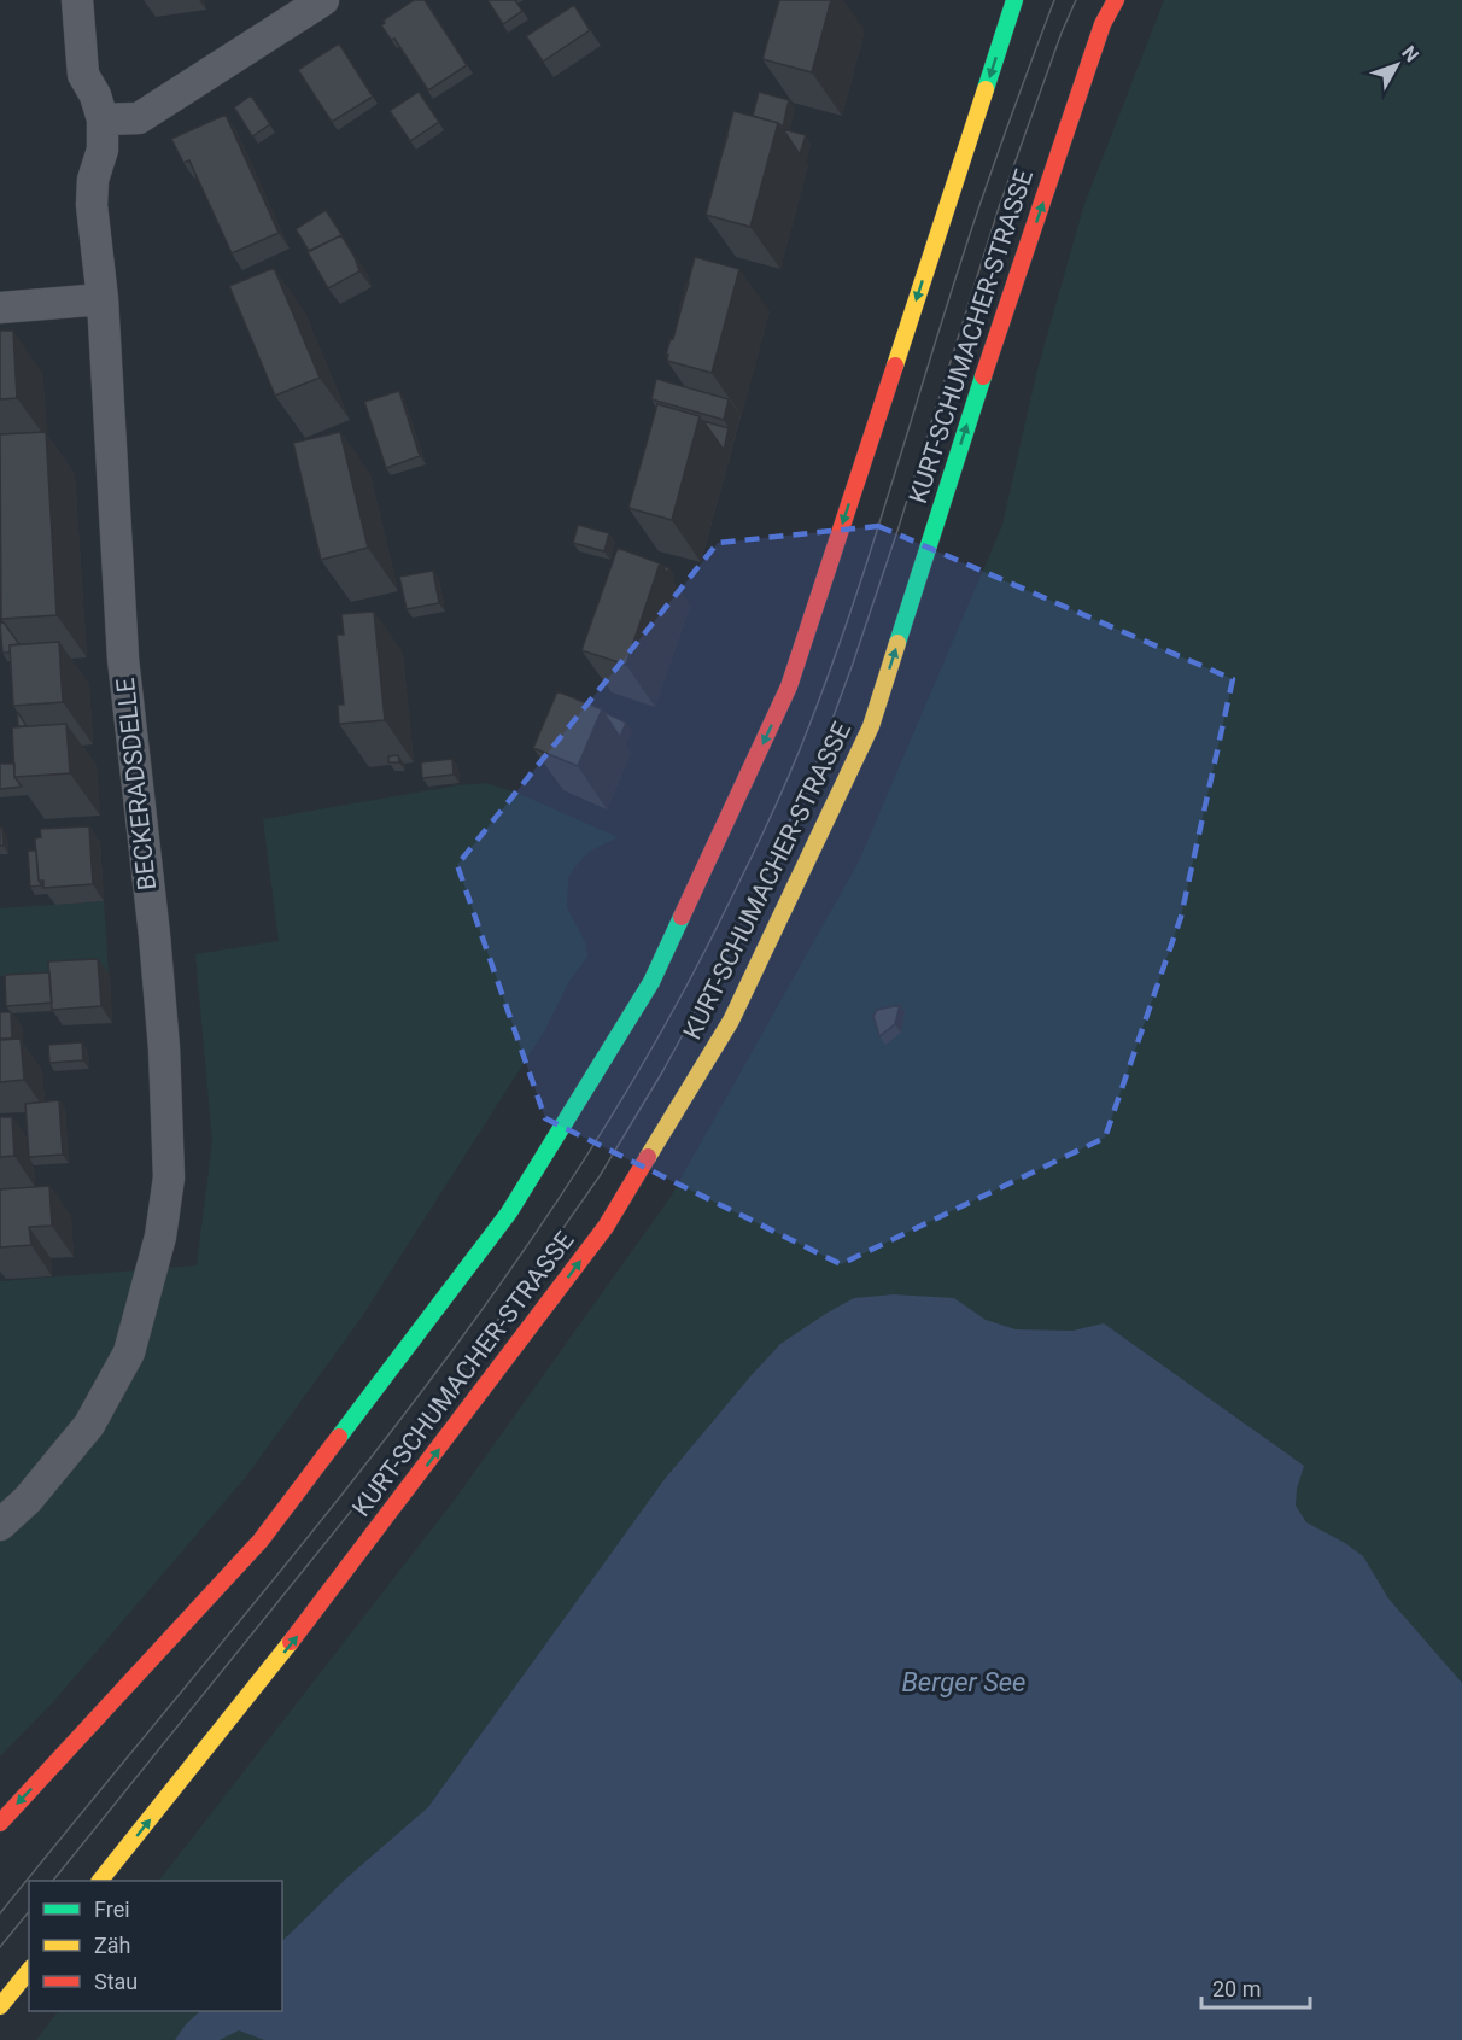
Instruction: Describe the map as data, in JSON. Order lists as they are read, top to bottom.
{
  "streets": {
    "main road": ["KURT-SCHUMACHER-STRASSE"],
    "street": ["BECKERADSDELLE"]
  },
  "water": ["Berger See"],
  "legend": ["Frei", "Zäh", "Stau"],
  "scale_bar": "20 m",
  "north": "top right"
}
